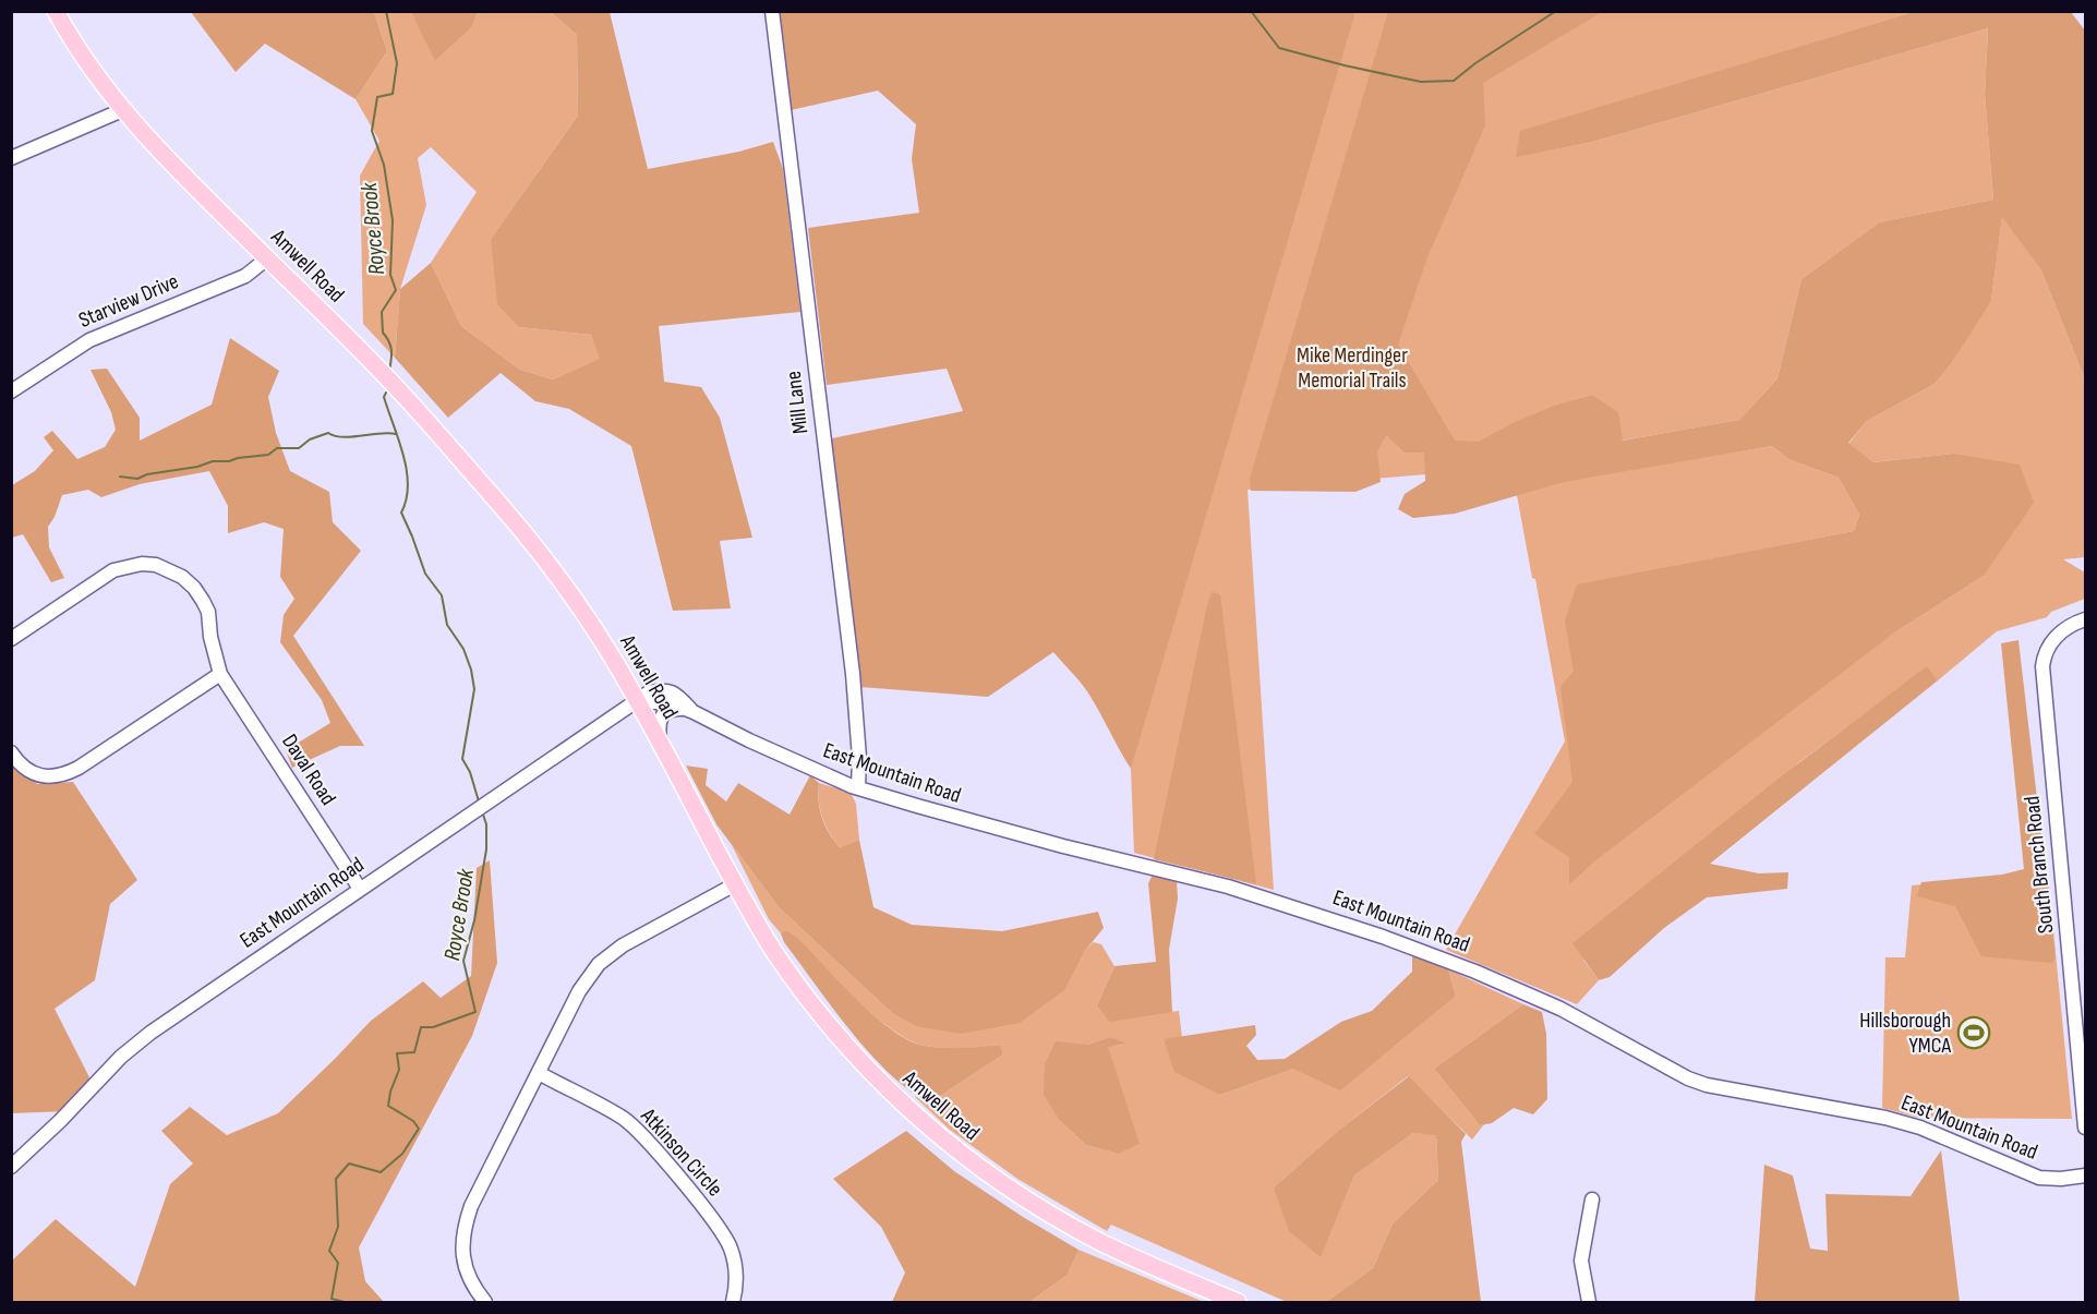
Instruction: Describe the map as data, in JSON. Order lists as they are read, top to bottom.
{
  "streets": {
    "main road": ["Amwell Road"],
    "street": [
      "Starview Drive",
      "Mill Lane",
      "Daval Road",
      "East Mountain Road",
      "South Branch Road",
      "Atkinson Circle"
    ]
  },
  "crossings": [
    ["Amwell Road", "Starview Drive"],
    ["Amwell Road", "East Mountain Road"],
    ["Mill Lane", "East Mountain Road"],
    ["Daval Road", "East Mountain Road"]
  ],
  "water": ["Royce Brook"],
  "parks": ["Mike Merdinger Memorial Trails"],
  "places": {
    "sports": ["Hillsborough YMCA"]
  }
}
